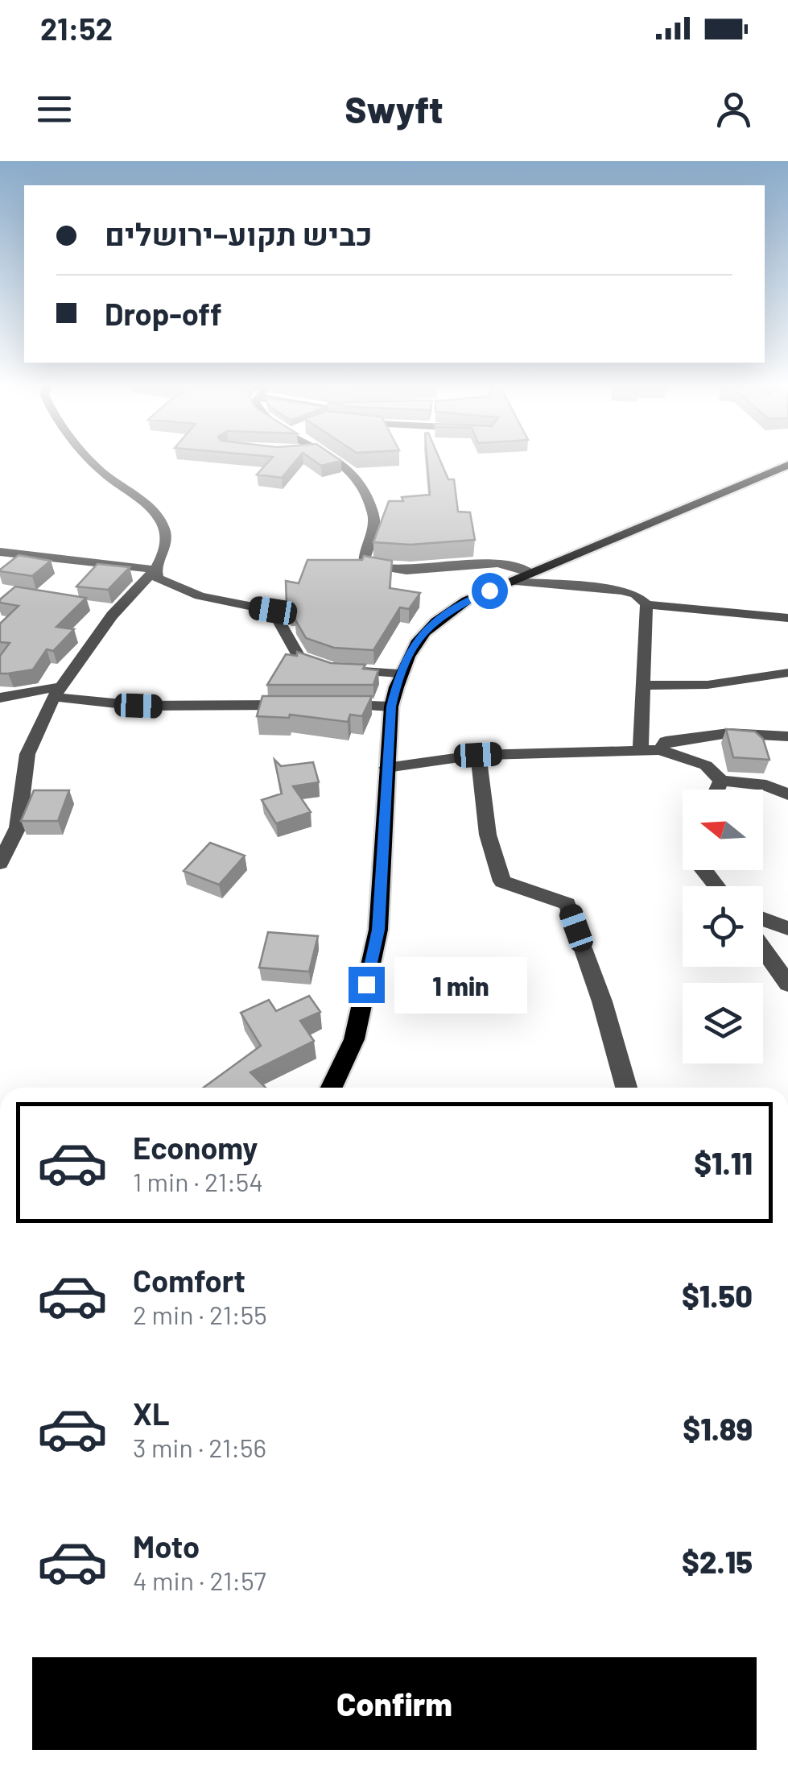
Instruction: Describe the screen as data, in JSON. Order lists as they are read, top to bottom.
{
  "north": "left",
  "page": {
    "status": "21:52",
    "header": "Swyft",
    "banner": ["כביש תקוע–ירושלים", "Drop-off"],
    "bubble": "1 min",
    "list": [
      {
        "name": "Economy",
        "note": "1 min · 21:54",
        "value": "$1.11"
      },
      {
        "name": "Comfort",
        "note": "2 min · 21:55",
        "value": "$1.50"
      },
      {
        "name": "XL",
        "note": "3 min · 21:56",
        "value": "$1.89"
      },
      {
        "name": "Moto",
        "note": "4 min · 21:57",
        "value": "$2.15"
      }
    ],
    "buttons": "Confirm"
  }
}
